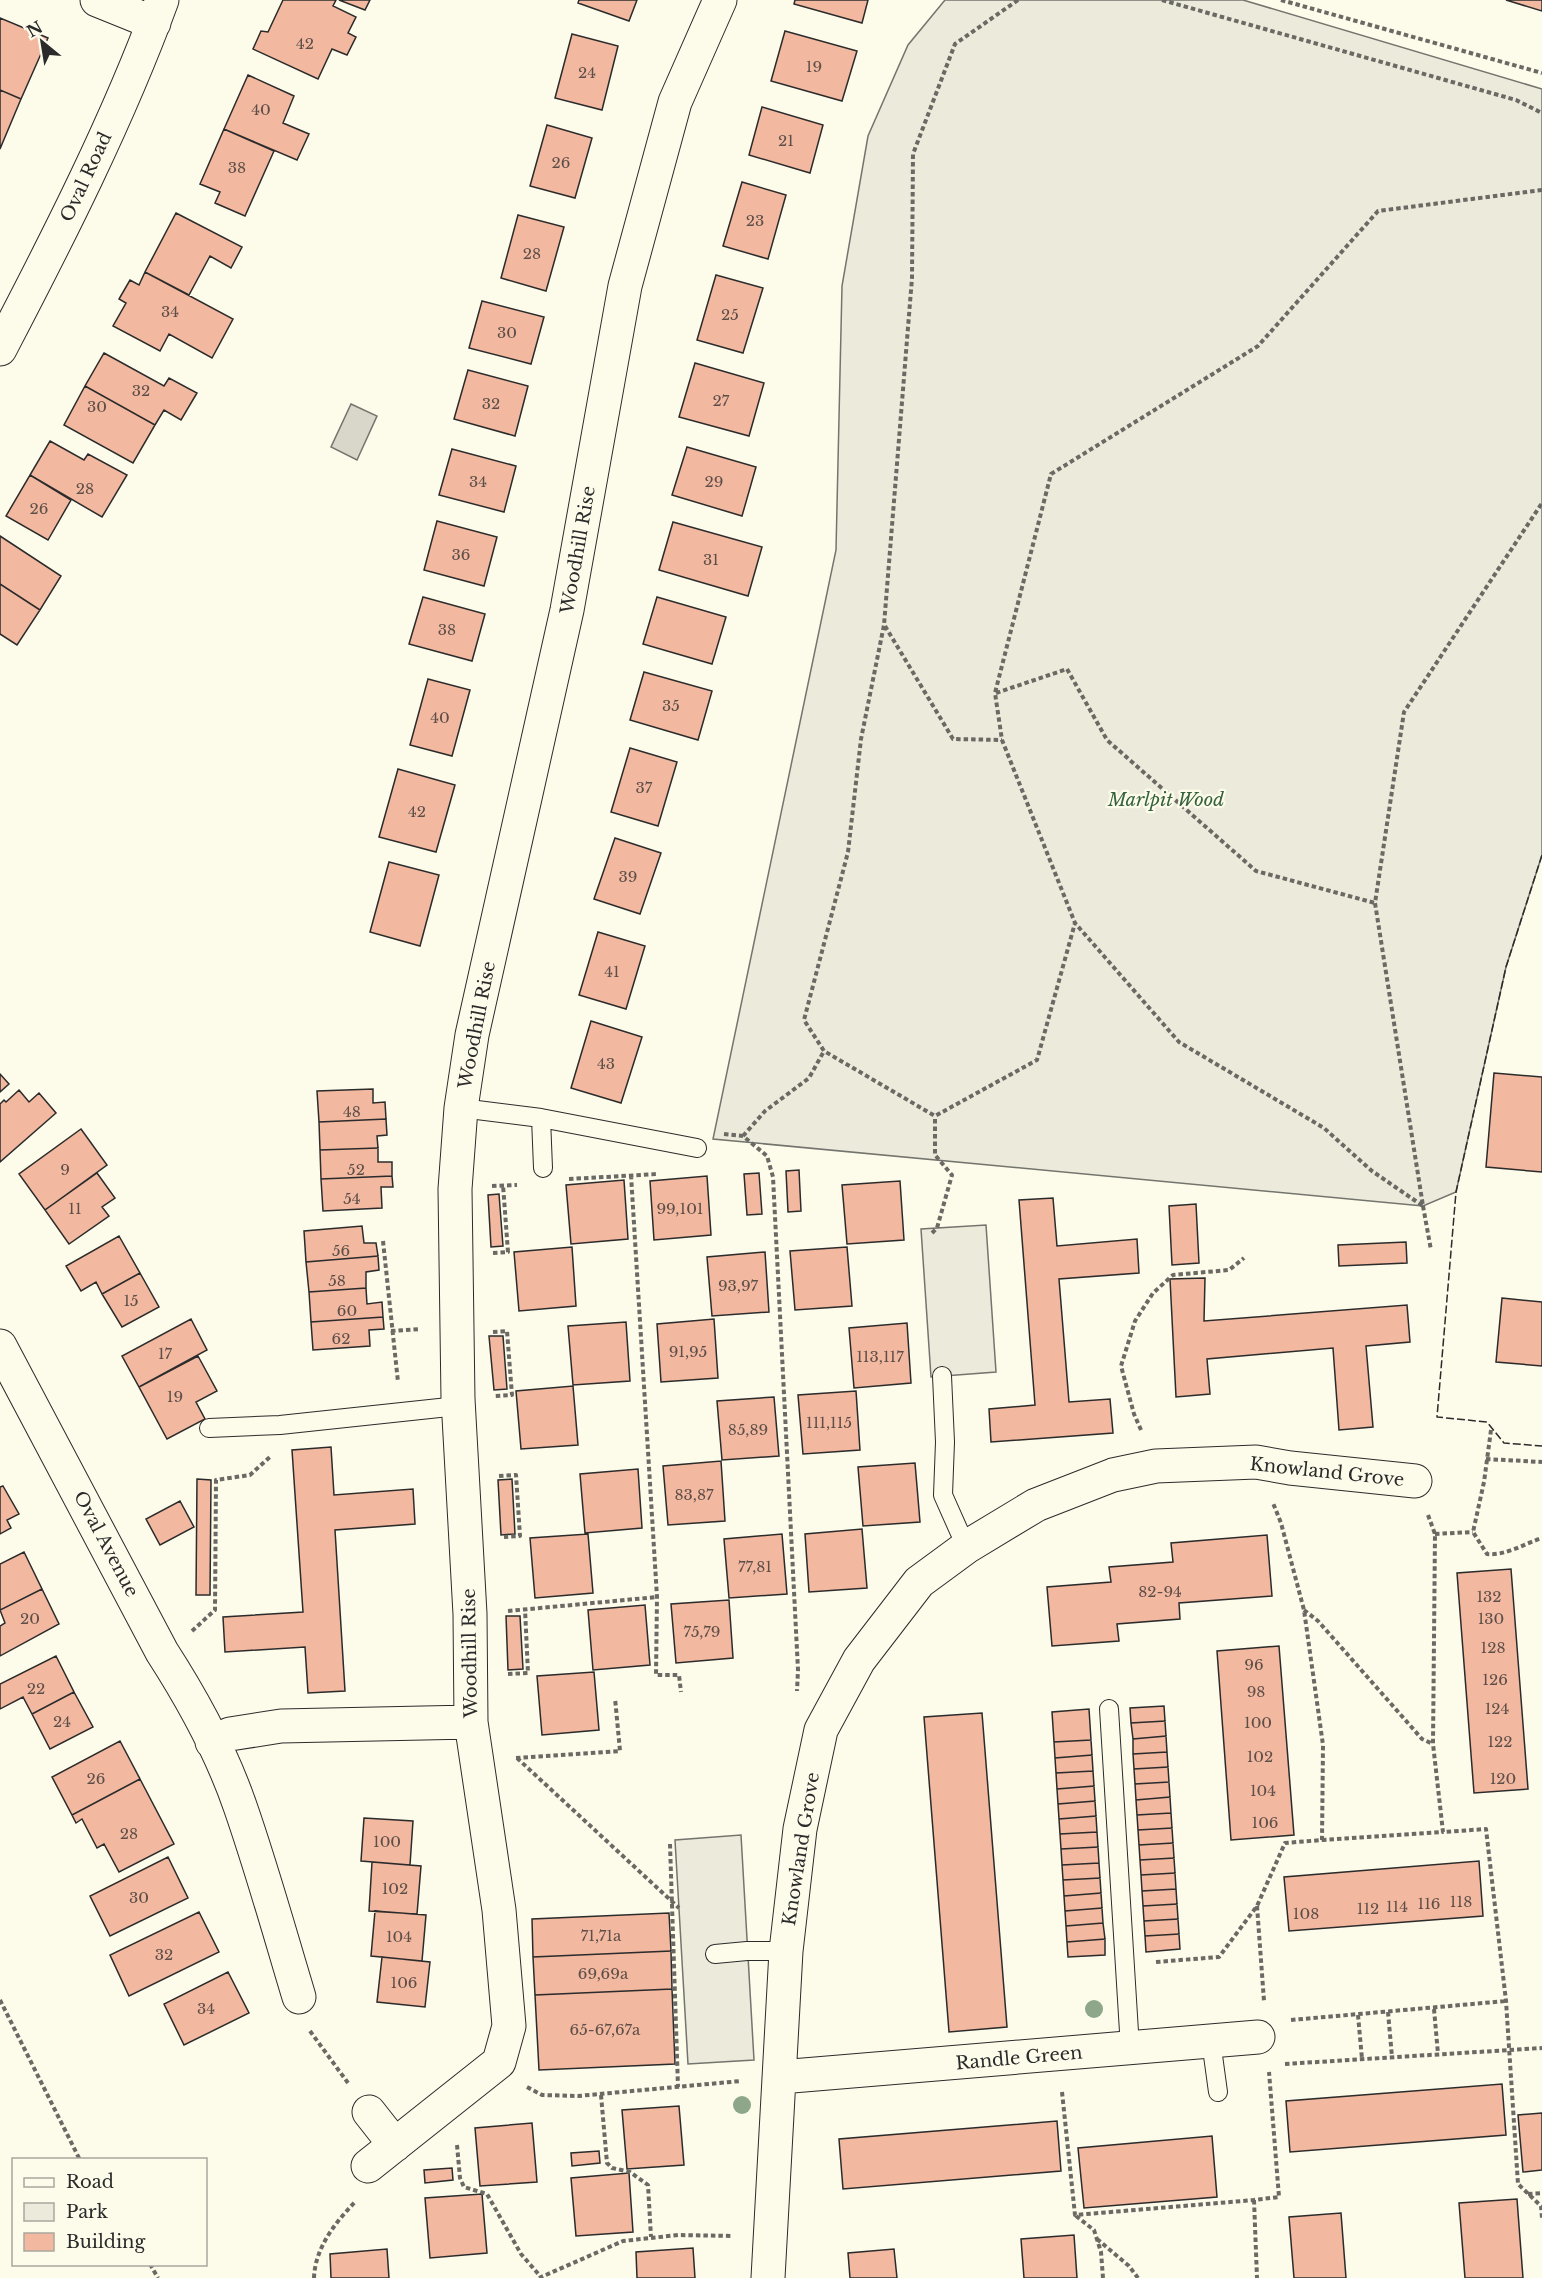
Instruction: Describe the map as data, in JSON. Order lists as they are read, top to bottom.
{
  "streets": {
    "street": [
      "Oval Road",
      "Woodhill Rise",
      "Knowland Grove",
      "Oval Avenue",
      "Randle Green"
    ]
  },
  "crossings": [
    ["Knowland Grove", "Randle Green"]
  ],
  "parks": ["Marlpit Wood"],
  "house_numbers": [
    "42",
    "19",
    "24",
    "40",
    "21",
    "26",
    "38",
    "23",
    "28",
    "34",
    "25",
    "30",
    "32",
    "27",
    "32",
    "30",
    "34",
    "29",
    "28",
    "26",
    "36",
    "31",
    "38",
    "35",
    "40",
    "37",
    "42",
    "39",
    "41",
    "43",
    "48",
    "9",
    "52",
    "54",
    "11",
    "99,101",
    "56",
    "58",
    "93,97",
    "15",
    "60",
    "62",
    "91,95",
    "17",
    "113,117",
    "19",
    "111,115",
    "85,89",
    "83,87",
    "77,81",
    "82-94",
    "132",
    "20",
    "130",
    "75,79",
    "128",
    "96",
    "126",
    "22",
    "98",
    "124",
    "24",
    "100",
    "122",
    "102",
    "26",
    "120",
    "104",
    "106",
    "28",
    "100",
    "102",
    "30",
    "118",
    "116",
    "114",
    "112",
    "108",
    "71,71a",
    "104",
    "32",
    "69,69a",
    "106",
    "34",
    "65-67,67a"
  ],
  "legend": ["Road", "Park", "Building"],
  "north": "top left"
}
